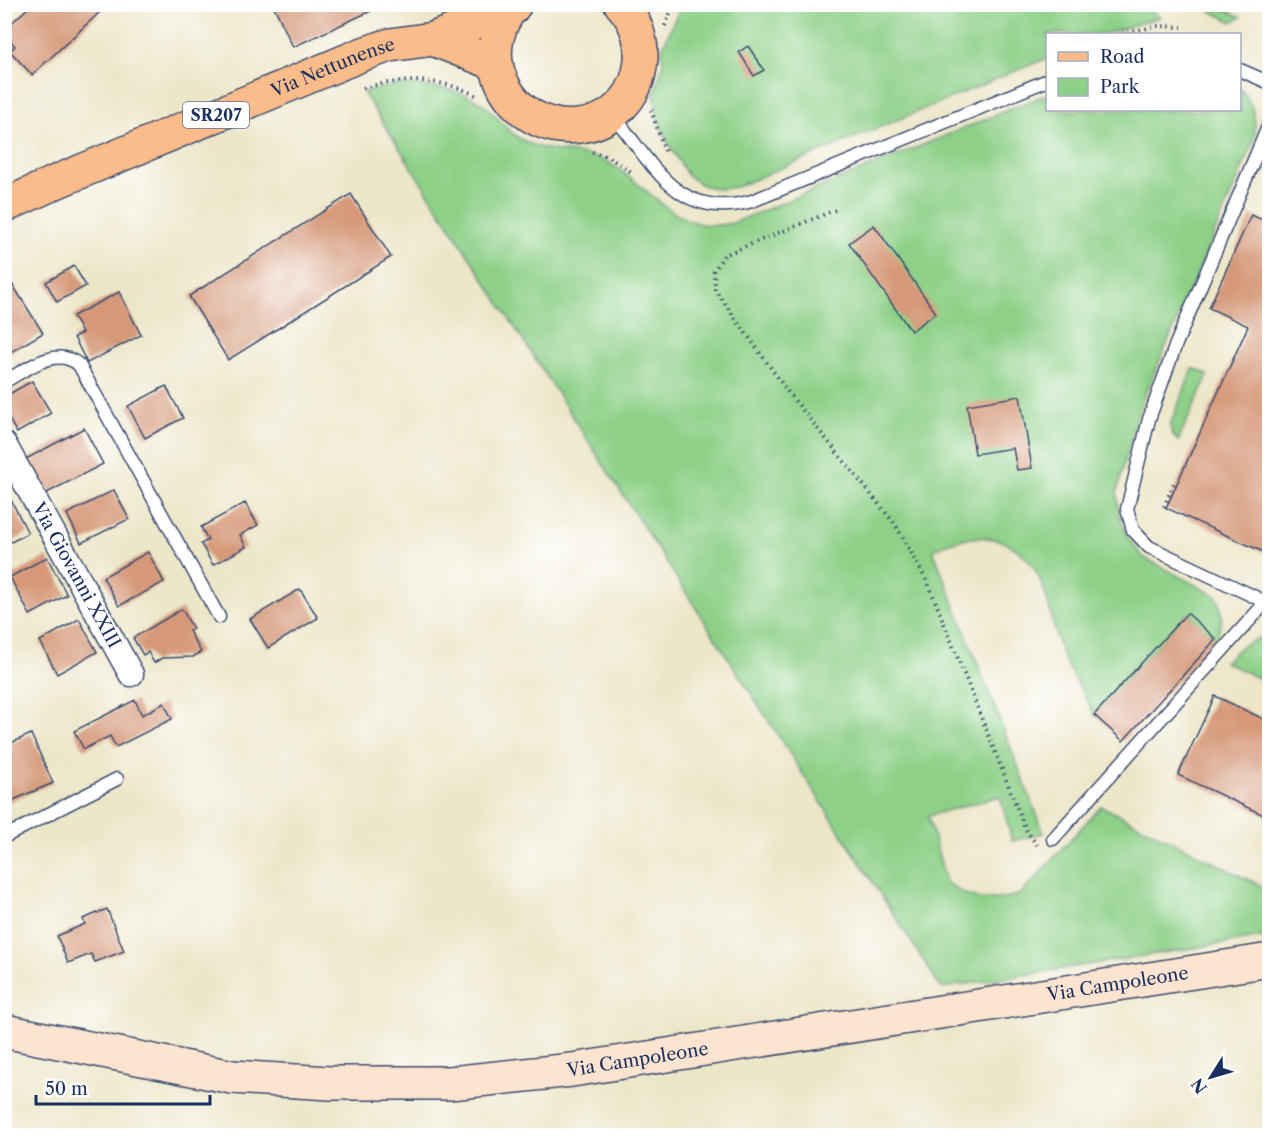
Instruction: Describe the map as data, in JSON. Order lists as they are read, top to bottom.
{
  "streets": {
    "main road": ["Via Nettunense", "SR207"],
    "street": ["Via Giovanni XXIII", "Via Campoleone"]
  },
  "crossings": [
    ["Via Nettunense", "SR207"]
  ],
  "legend": ["Road", "Park"],
  "scale_bar": "50 m",
  "north": "bottom left"
}
